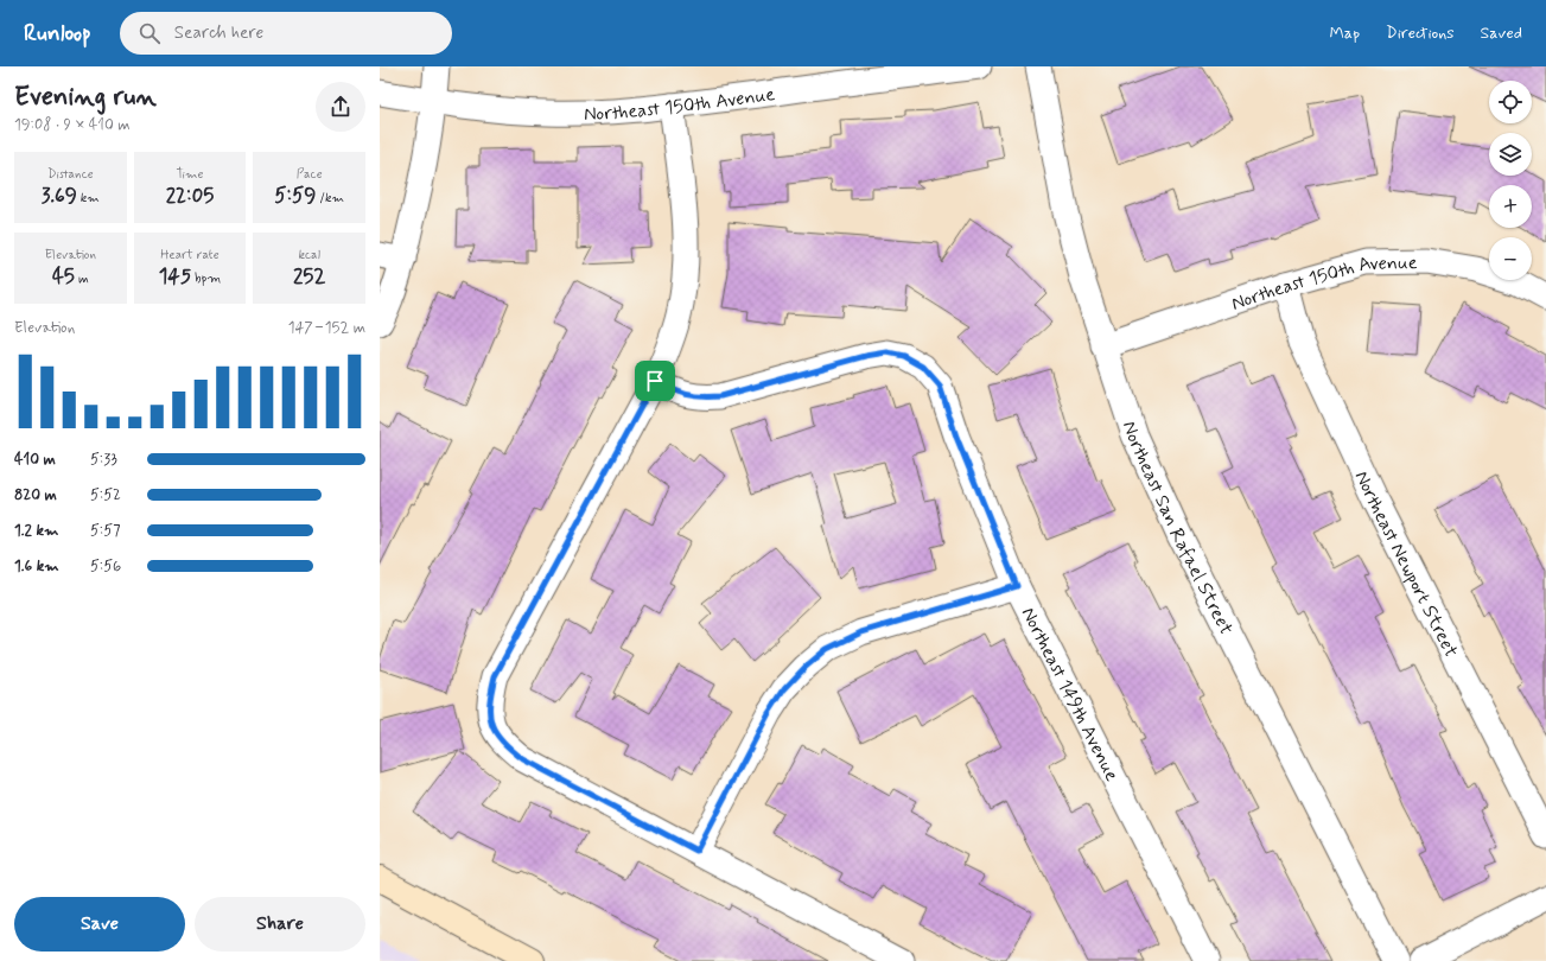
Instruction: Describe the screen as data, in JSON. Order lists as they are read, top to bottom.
{
  "streets": {
    "street": [
      "Northeast 150th Avenue",
      "Northeast San Rafael Street",
      "Northeast Newport Street",
      "Northeast 149th Avenue"
    ]
  },
  "crossings": [
    ["Northeast 150th Avenue", "Northeast San Rafael Street"],
    ["Northeast 150th Avenue", "Northeast Newport Street"]
  ],
  "page": {
    "header": "Runloop",
    "search": "Search here",
    "nav": ["Map", "Directions", "Saved"],
    "heading": ["Evening run", "19:08 · 9 × 410 m"],
    "map_buttons": ["+", "−"],
    "stats": [
      ["Distance", "3.69 km"],
      ["Time", "22:05"],
      ["Pace", "5:59 /km"],
      ["Elevation", "45 m"],
      ["Heart rate", "145 bpm"],
      ["kcal", "252"]
    ],
    "chart": ["Elevation", "147–152 m"],
    "list": [
      {
        "name": "410 m",
        "note": "5:33"
      },
      {
        "name": "820 m",
        "note": "5:52"
      },
      {
        "name": "1.2 km",
        "note": "5:57"
      },
      {
        "name": "1.6 km",
        "note": "5:56"
      }
    ],
    "buttons": ["Save", "Share"]
  }
}
